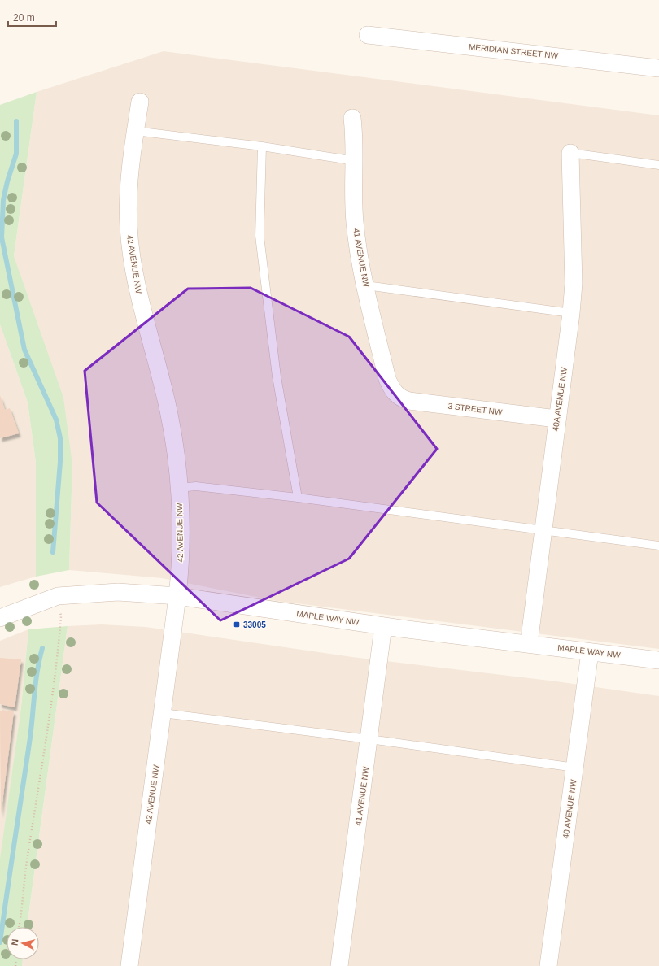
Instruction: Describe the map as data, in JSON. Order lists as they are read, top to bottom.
{
  "streets": {
    "street": [
      "MERIDIAN STREET NW",
      "41 AVENUE NW",
      "42 AVENUE NW",
      "40A AVENUE NW",
      "3 STREET NW",
      "MAPLE WAY NW",
      "40 AVENUE NW"
    ]
  },
  "crossings": [
    ["41 AVENUE NW", "3 STREET NW"],
    ["41 AVENUE NW", "MAPLE WAY NW"],
    ["42 AVENUE NW", "MAPLE WAY NW"],
    ["40A AVENUE NW", "3 STREET NW"],
    ["40A AVENUE NW", "MAPLE WAY NW"],
    ["MAPLE WAY NW", "40 AVENUE NW"]
  ],
  "places": {
    "transit": ["33005"]
  },
  "scale_bar": "20 m",
  "north": "left"
}
